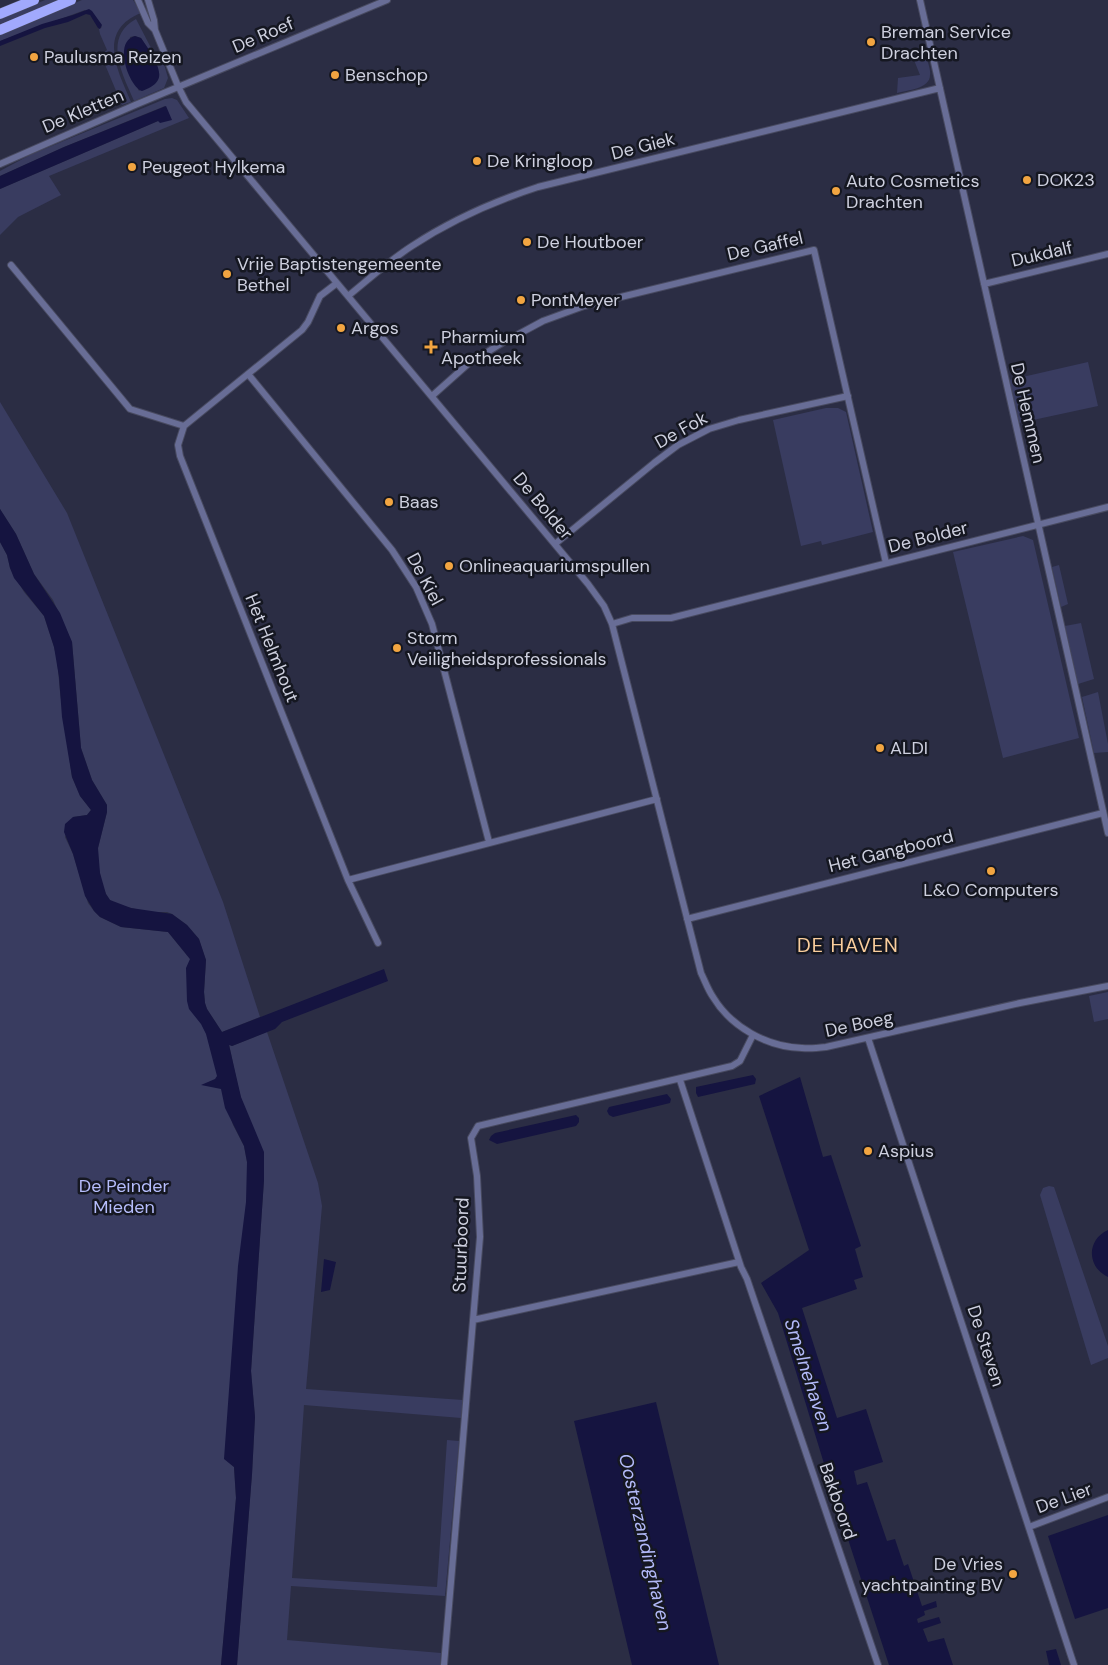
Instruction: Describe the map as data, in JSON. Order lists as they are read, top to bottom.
{
  "streets": {
    "street": [
      "De Roef",
      "De Kletten",
      "De Giek",
      "De Gaffel",
      "Dukdalf",
      "De Hemmen",
      "De Fok",
      "De Bolder",
      "De Kiel",
      "Het Helmhout",
      "Het Gangboord",
      "De Boeg",
      "Stuurboord",
      "De Steven",
      "De Lier",
      "Bakboord"
    ]
  },
  "crossings": [
    ["De Roef", "De Kletten"],
    ["De Roef", "De Bolder"],
    ["De Kletten", "De Bolder"],
    ["De Giek", "De Hemmen"],
    ["De Giek", "De Bolder"],
    ["De Gaffel", "De Fok"],
    ["De Gaffel", "De Bolder"],
    ["Dukdalf", "De Hemmen"],
    ["De Hemmen", "De Bolder"],
    ["De Hemmen", "Het Gangboord"],
    ["De Fok", "De Bolder"],
    ["Het Gangboord", "De Boeg"],
    ["De Boeg", "Stuurboord"],
    ["De Boeg", "De Steven"],
    ["Stuurboord", "Bakboord"],
    ["De Steven", "De Lier"]
  ],
  "districts": ["DE HAVEN"],
  "water": ["Smelnehaven", "Oosterzandinghaven"],
  "parks": ["De Peinder Mieden"],
  "places": {
    "other": [
      "Breman Service Drachten",
      "Paulusma Reizen",
      "Benschop",
      "De Kringloop",
      "Peugeot Hylkema",
      "DOK23",
      "Auto Cosmetics Drachten",
      "De Houtboer",
      "Vrije Baptistengemeente Bethel",
      "PontMeyer",
      "Argos",
      "Baas",
      "Onlineaquariumspullen",
      "Storm Veiligheidsprofessionals",
      "ALDI",
      "L&O Computers",
      "Aspius",
      "De Vries yachtpainting BV"
    ],
    "health": ["Pharmium Apotheek"]
  }
}
